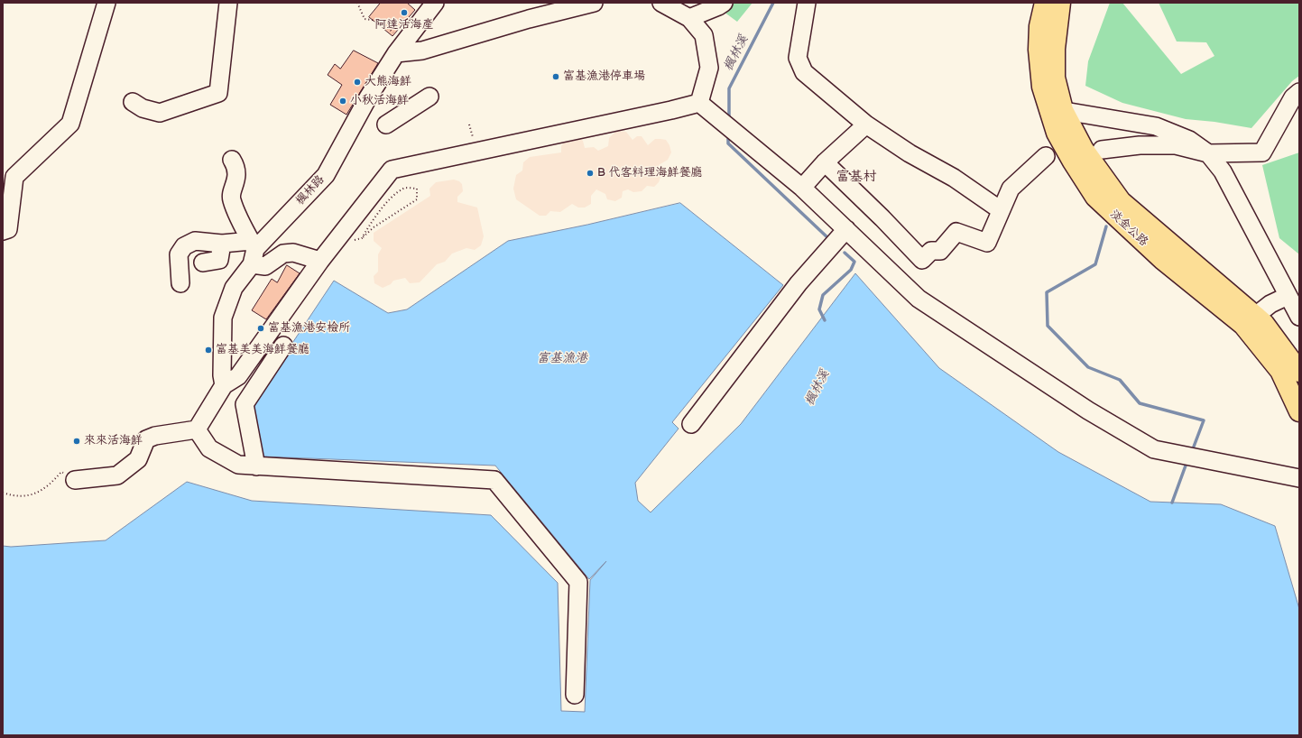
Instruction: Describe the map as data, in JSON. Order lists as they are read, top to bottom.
{
  "streets": {
    "main road": ["淡金公路"],
    "street": ["楓林路"]
  },
  "districts": ["富基村"],
  "water": ["楓林溪", "富基漁港"],
  "places": [
    "阿達活海產",
    "富基漁港停車場",
    "大熊海鮮",
    "小秋活海鮮",
    "B 代客料理海鮮餐廳",
    "富基漁港安檢所",
    "富基美美海鮮餐廳",
    "來來活海鮮"
  ]
}
